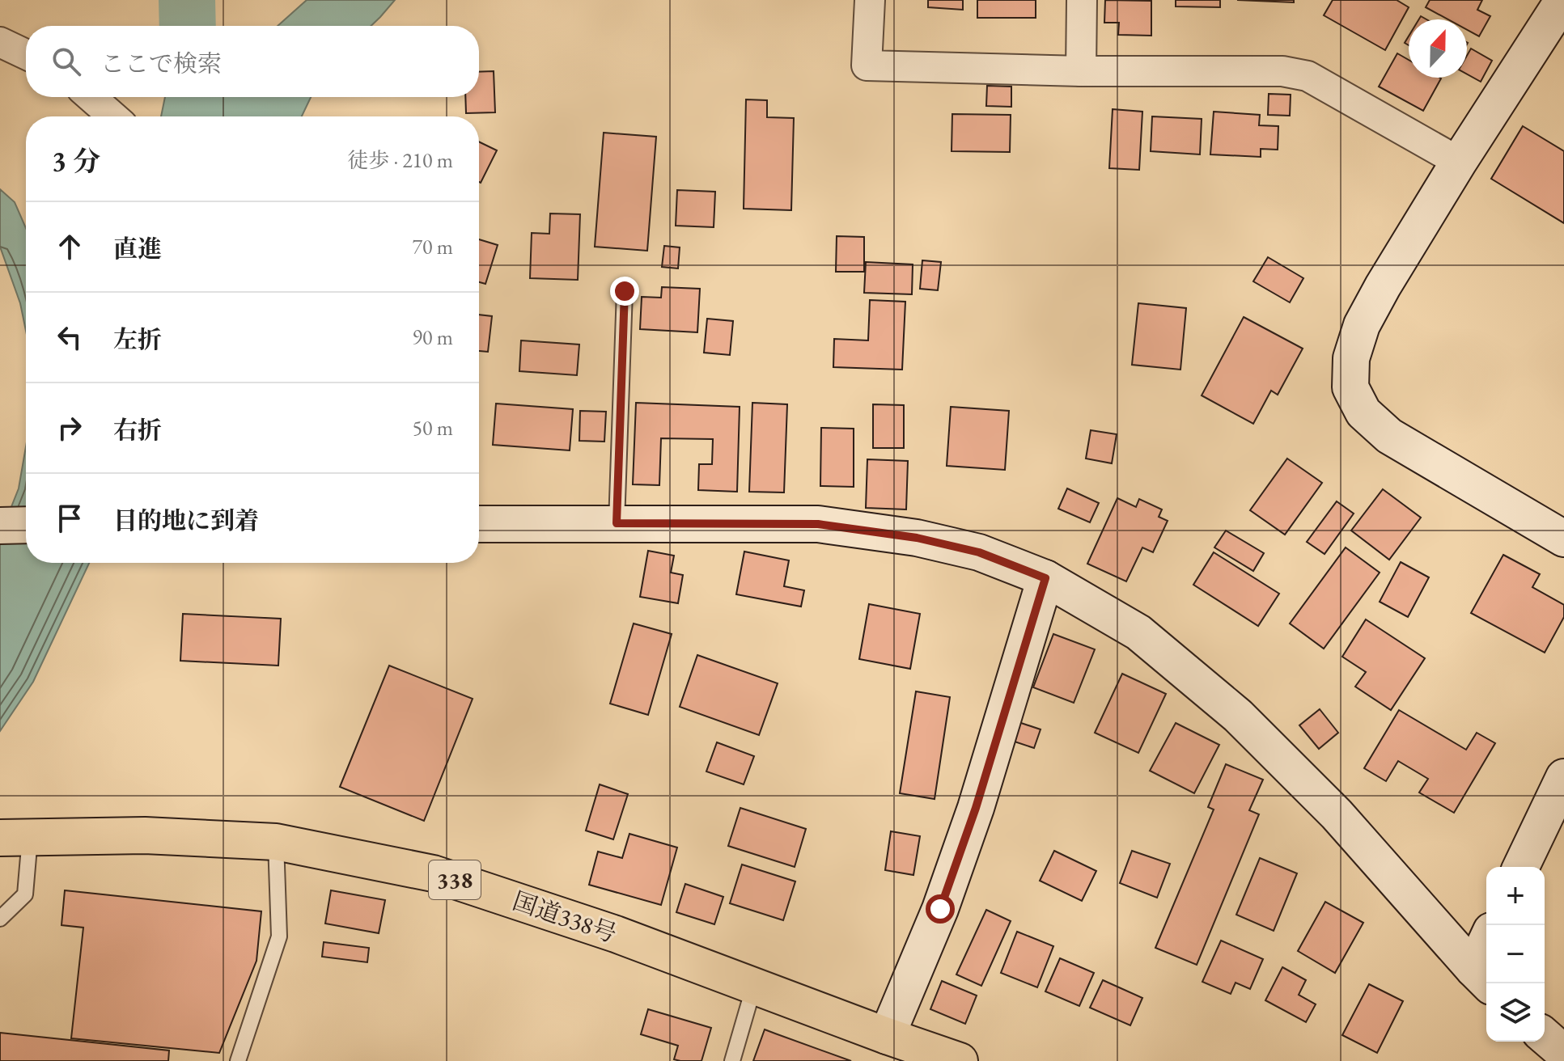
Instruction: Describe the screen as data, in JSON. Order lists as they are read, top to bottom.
{
  "streets": {
    "highway": ["338", "国道338号"]
  },
  "north": "top",
  "page": {
    "search": "ここで検索",
    "heading": ["3 分", "徒歩 · 210 m"],
    "list": [
      ["直進", "70 m"],
      ["左折", "90 m"],
      ["右折", "50 m"],
      "目的地に到着"
    ],
    "map_buttons": ["+", "−"]
  }
}
